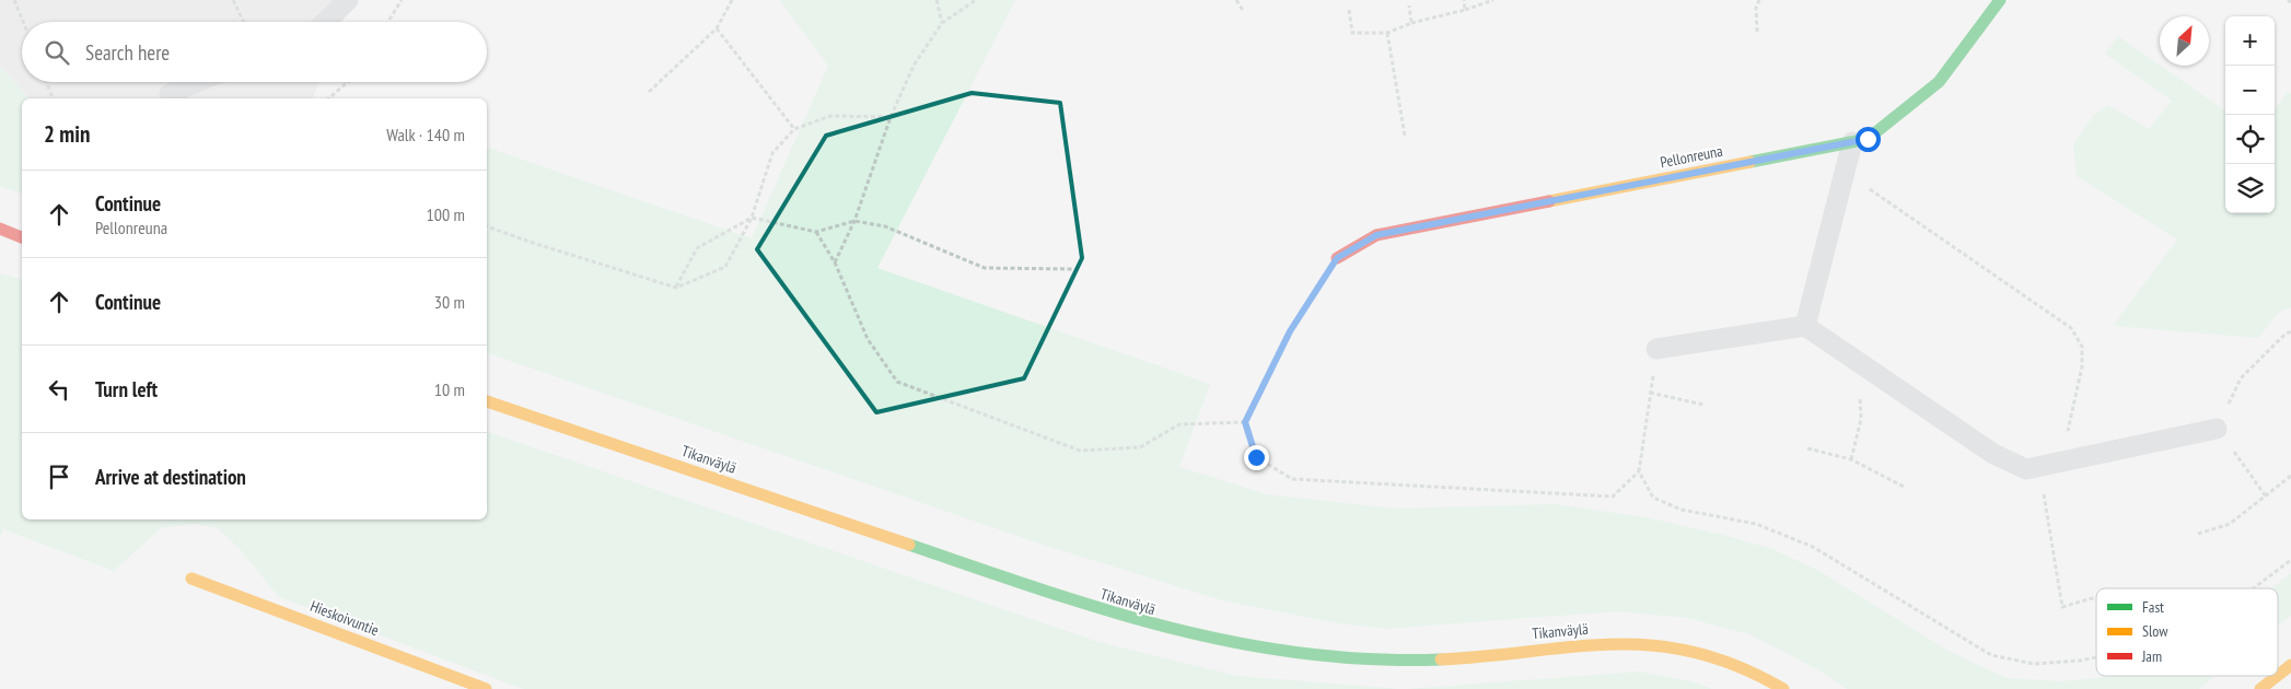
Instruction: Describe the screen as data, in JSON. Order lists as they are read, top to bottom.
{
  "streets": {
    "main road": ["Pellonreuna", "Tikanväylä", "Hieskoivuntie"]
  },
  "legend": ["Fast", "Slow", "Jam"],
  "north": "top right",
  "page": {
    "map_buttons": ["+", "−"],
    "search": "Search here",
    "heading": ["2 min", "Walk · 140 m"],
    "list": [
      ["Continue", "Pellonreuna", "100 m"],
      ["Continue", "30 m"],
      ["Turn left", "10 m"],
      "Arrive at destination"
    ]
  }
}
